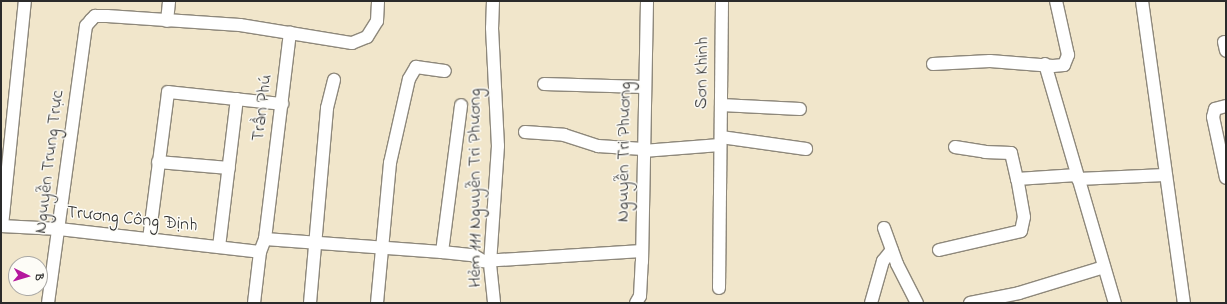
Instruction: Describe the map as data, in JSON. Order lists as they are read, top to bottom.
{
  "streets": {
    "street": [
      "Sơn Khinh",
      "Trần Phú",
      "Nguyễn Tri Phương",
      "Nguyễn Trung Trực",
      "Hẻm 111 Nguyễn Tri Phương",
      "Trương Công Định"
    ]
  },
  "crossings": [
    ["Trần Phú", "Trương Công Định"],
    ["Nguyễn Trung Trực", "Trương Công Định"]
  ],
  "north": "right"
}
